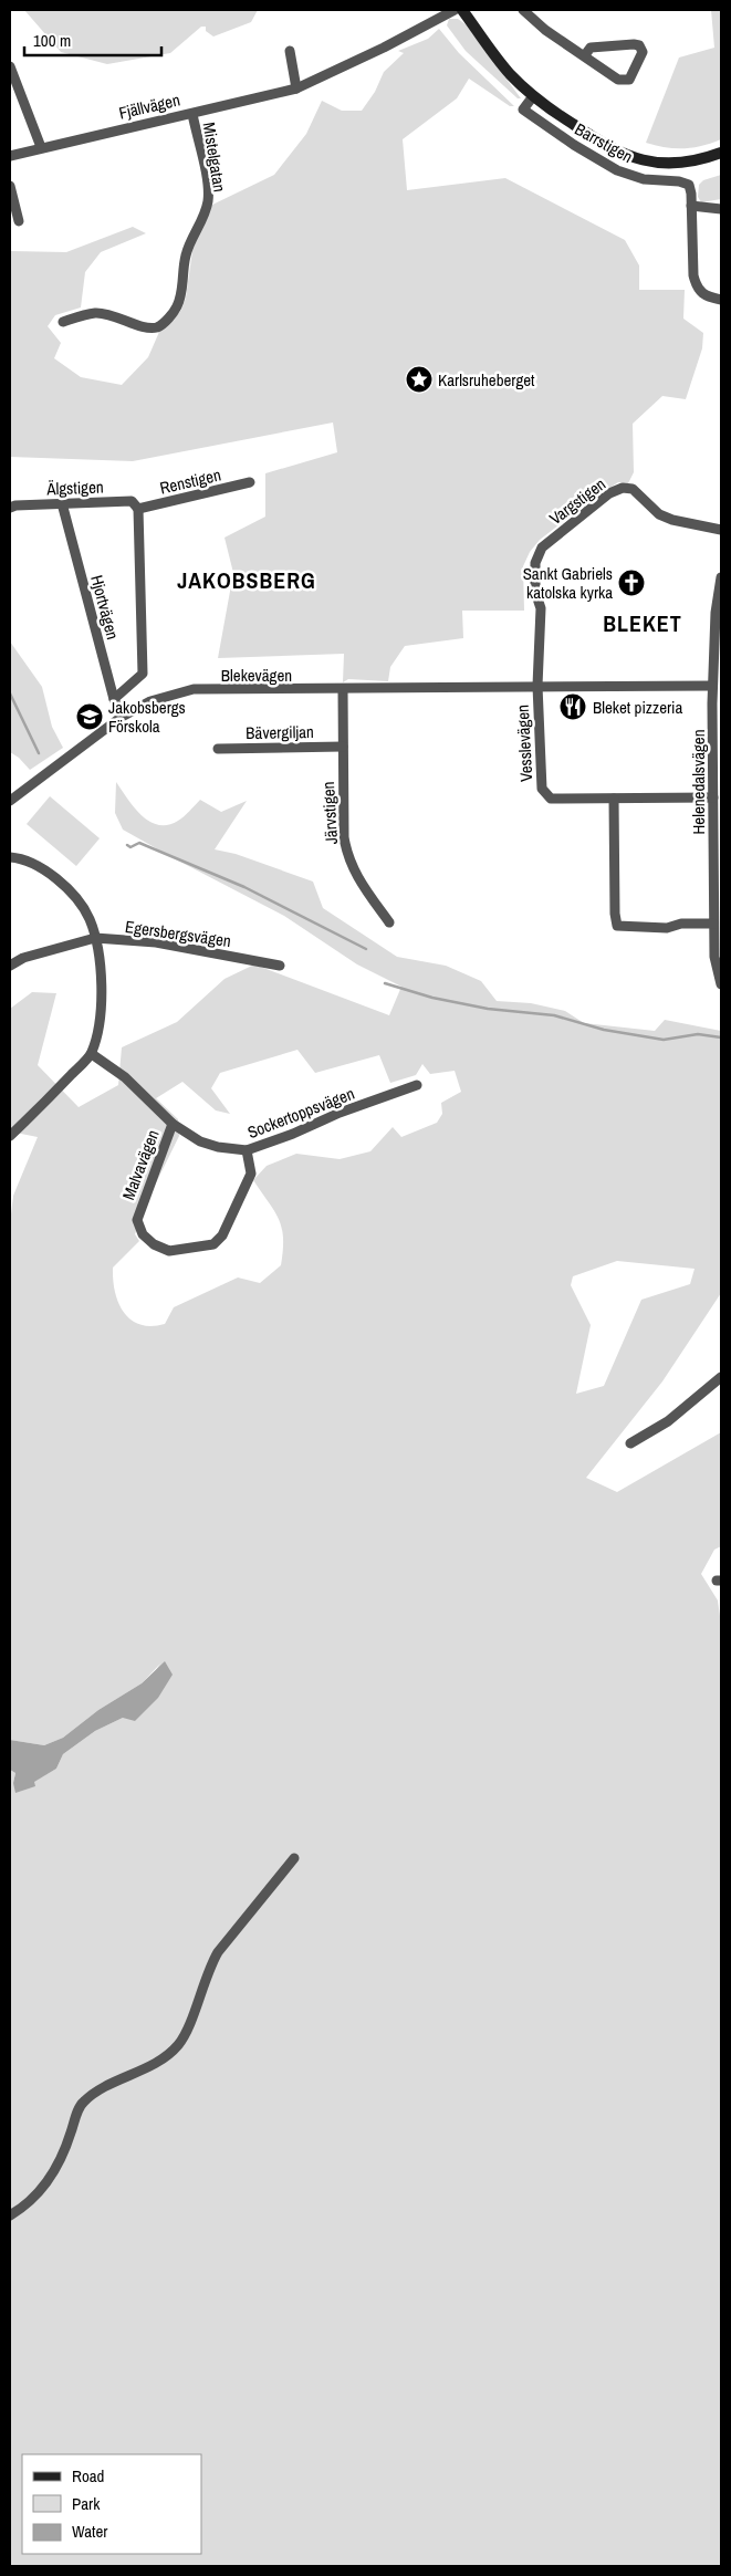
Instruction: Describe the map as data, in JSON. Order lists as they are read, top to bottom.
{
  "streets": {
    "street": [
      "Fjällvägen",
      "Barrstigen",
      "Mistelgatan",
      "Renstigen",
      "Älgstigen",
      "Vargstigen",
      "Hjortvägen",
      "Blekevägen",
      "Bävergiljan",
      "Vesslevägen",
      "Helenedalsvägen",
      "Järvstigen",
      "Egersbergsvägen",
      "Sockertoppsvägen",
      "Malvavägen"
    ]
  },
  "crossings": [
    ["Fjällvägen", "Mistelgatan"],
    ["Renstigen", "Älgstigen"],
    ["Älgstigen", "Hjortvägen"],
    ["Vargstigen", "Blekevägen"],
    ["Vargstigen", "Vesslevägen"],
    ["Hjortvägen", "Blekevägen"],
    ["Blekevägen", "Vesslevägen"],
    ["Blekevägen", "Helenedalsvägen"],
    ["Blekevägen", "Järvstigen"],
    ["Bävergiljan", "Järvstigen"],
    ["Vesslevägen", "Helenedalsvägen"],
    ["Sockertoppsvägen", "Malvavägen"]
  ],
  "districts": ["JAKOBSBERG", "BLEKET"],
  "places": {
    "place": ["Karlsruheberget"],
    "church": ["Sankt Gabriels katolska kyrka"],
    "restaurant": ["Bleket pizzeria"],
    "school or university": ["Jakobsbergs Förskola"]
  },
  "legend": ["Road", "Park", "Water"],
  "scale_bar": "100 m"
}
